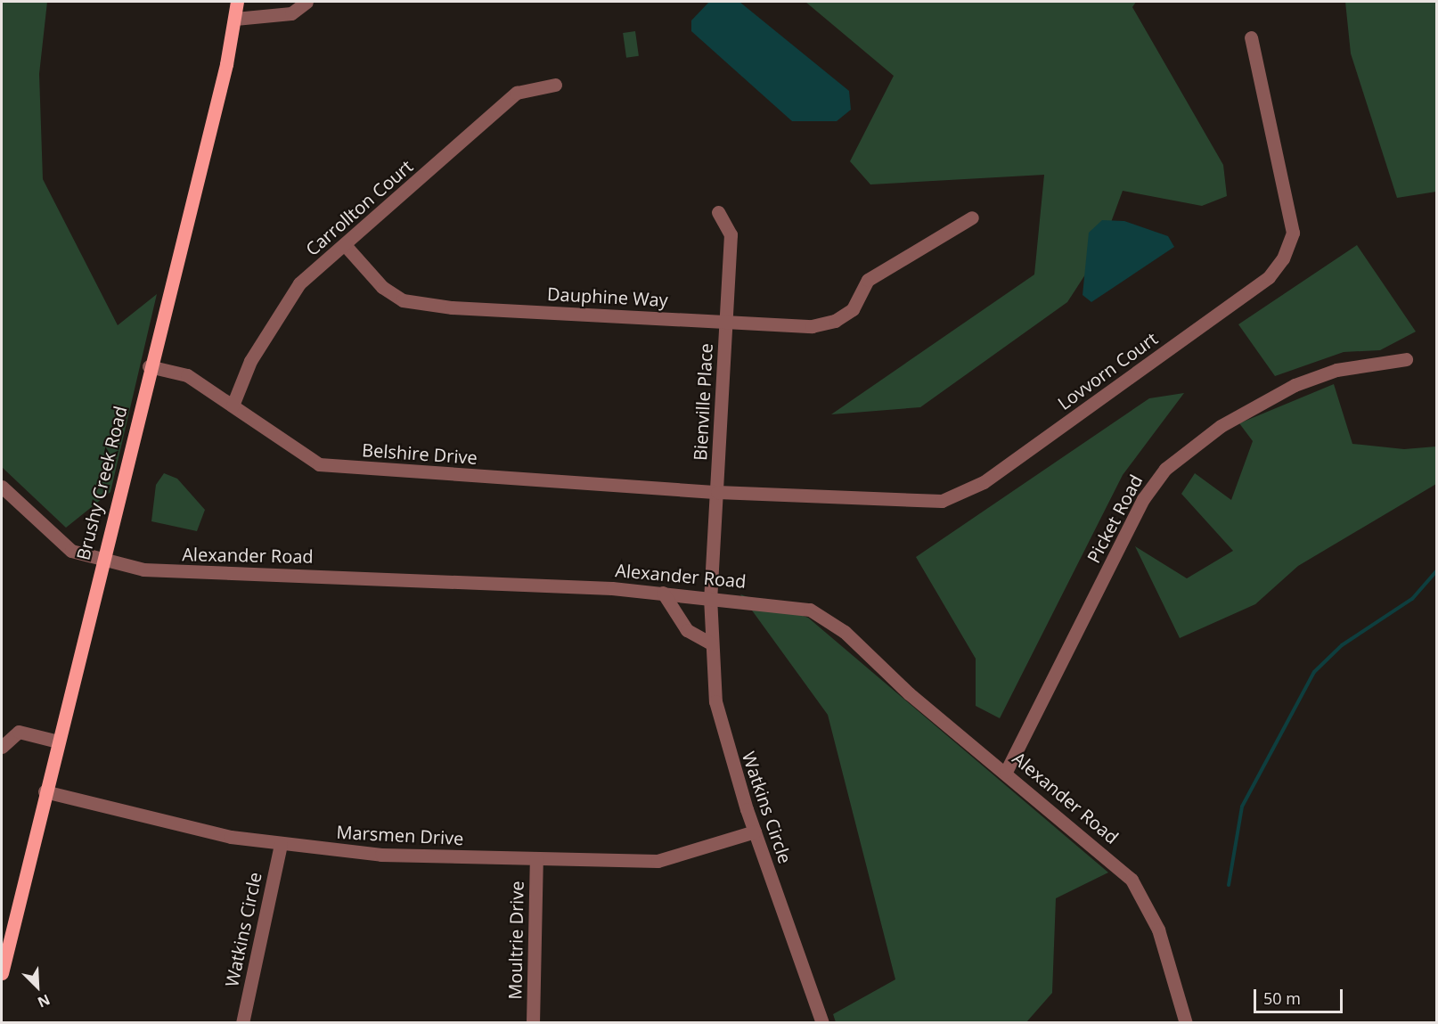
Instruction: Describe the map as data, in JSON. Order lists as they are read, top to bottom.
{
  "streets": {
    "main road": ["Brushy Creek Road"],
    "street": [
      "Carrollton Court",
      "Dauphine Way",
      "Lovvorn Court",
      "Bienville Place",
      "Belshire Drive",
      "Picket Road",
      "Alexander Road",
      "Watkins Circle",
      "Marsmen Drive",
      "Moultrie Drive"
    ]
  },
  "crossings": [
    ["Carrollton Court", "Dauphine Way"],
    ["Carrollton Court", "Belshire Drive"],
    ["Dauphine Way", "Bienville Place"],
    ["Lovvorn Court", "Bienville Place"],
    ["Lovvorn Court", "Belshire Drive"],
    ["Bienville Place", "Belshire Drive"],
    ["Bienville Place", "Alexander Road"],
    ["Bienville Place", "Watkins Circle"],
    ["Belshire Drive", "Brushy Creek Road"],
    ["Brushy Creek Road", "Alexander Road"],
    ["Brushy Creek Road", "Marsmen Drive"],
    ["Picket Road", "Alexander Road"],
    ["Alexander Road", "Watkins Circle"],
    ["Watkins Circle", "Marsmen Drive"],
    ["Marsmen Drive", "Moultrie Drive"]
  ],
  "scale_bar": "50 m",
  "north": "bottom right"
}
